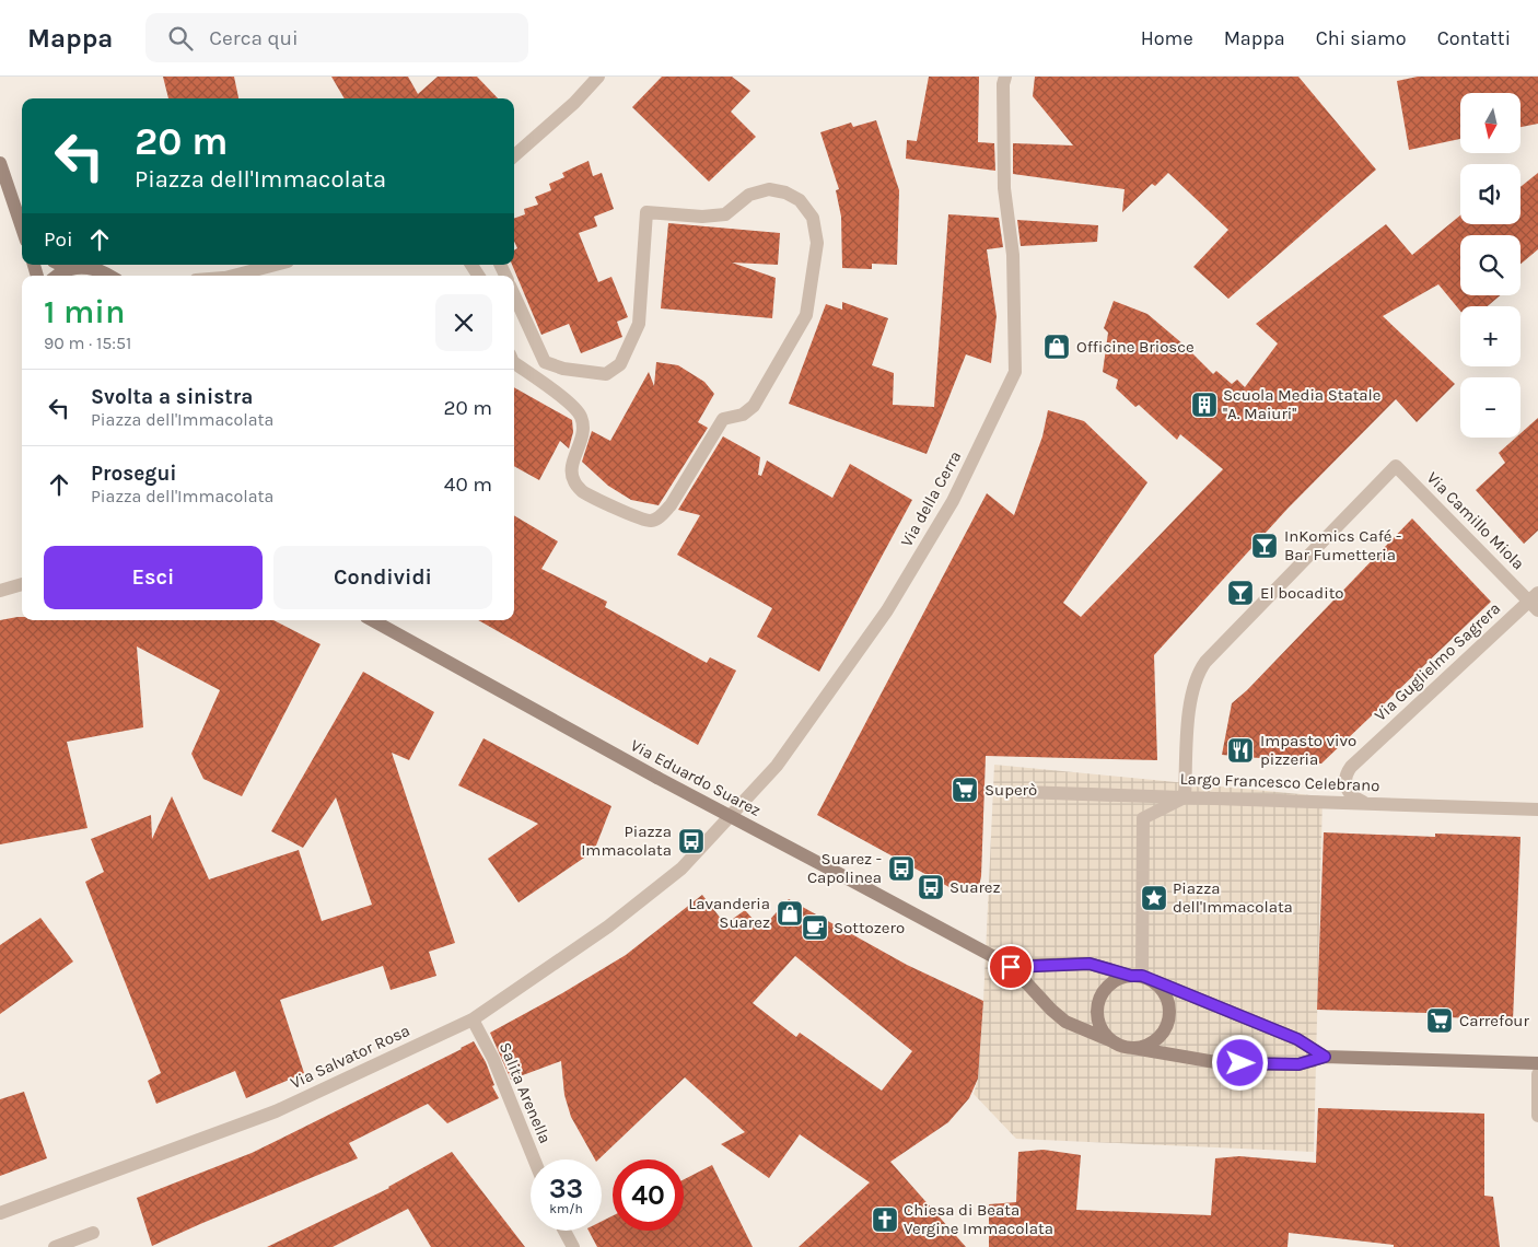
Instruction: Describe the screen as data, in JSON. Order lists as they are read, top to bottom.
{
  "streets": {
    "street": [
      "Via della Cerra",
      "Via Camillo Miola",
      "Via Guglielmo Sagrera",
      "Via Eduardo Suarez",
      "Largo Francesco Celebrano",
      "Via Salvator Rosa",
      "Salita Arenella"
    ]
  },
  "crossings": [
    ["Via della Cerra", "Via Salvator Rosa"],
    ["Via Camillo Miola", "Via Guglielmo Sagrera"],
    ["Via Camillo Miola", "Largo Francesco Celebrano"],
    ["Via Guglielmo Sagrera", "Largo Francesco Celebrano"],
    ["Via Salvator Rosa", "Salita Arenella"]
  ],
  "places": {
    "shop": ["Officine Briosce", "Lavanderia Suarez"],
    "building": ["Scuola Media Statale ''A. Maiuri''"],
    "bar": ["InKomics Café - Bar Fumetteria", "El bocadito"],
    "restaurant": ["Impasto vivo pizzeria"],
    "supermarket": ["Superò", "Carrefour"],
    "bus stop": ["Piazza Immacolata", "Suarez - Capolinea", "Suarez"],
    "place": ["Piazza dell'Immacolata"],
    "cafe": ["Sottozero"],
    "church": ["Chiesa di Beata Vergine Immacolata"]
  },
  "north": "bottom",
  "page": {
    "header": "Mappa",
    "search": "Cerca qui",
    "nav": [
      "Home",
      "Mappa",
      "Chi siamo",
      "Contatti"
    ],
    "map_buttons": ["+", "−"],
    "turn": ["20 m", "Piazza dell'Immacolata"],
    "then": "Poi",
    "heading": ["1 min", "90 m · 15:51"],
    "list": [
      {
        "name": "Svolta a sinistra",
        "note": "Piazza dell'Immacolata",
        "value": "20 m"
      },
      {
        "name": "Prosegui",
        "note": "Piazza dell'Immacolata",
        "value": "40 m"
      }
    ],
    "buttons": ["Esci", "Condividi"],
    "speed": "33 km/h",
    "limit": "40"
  }
}
